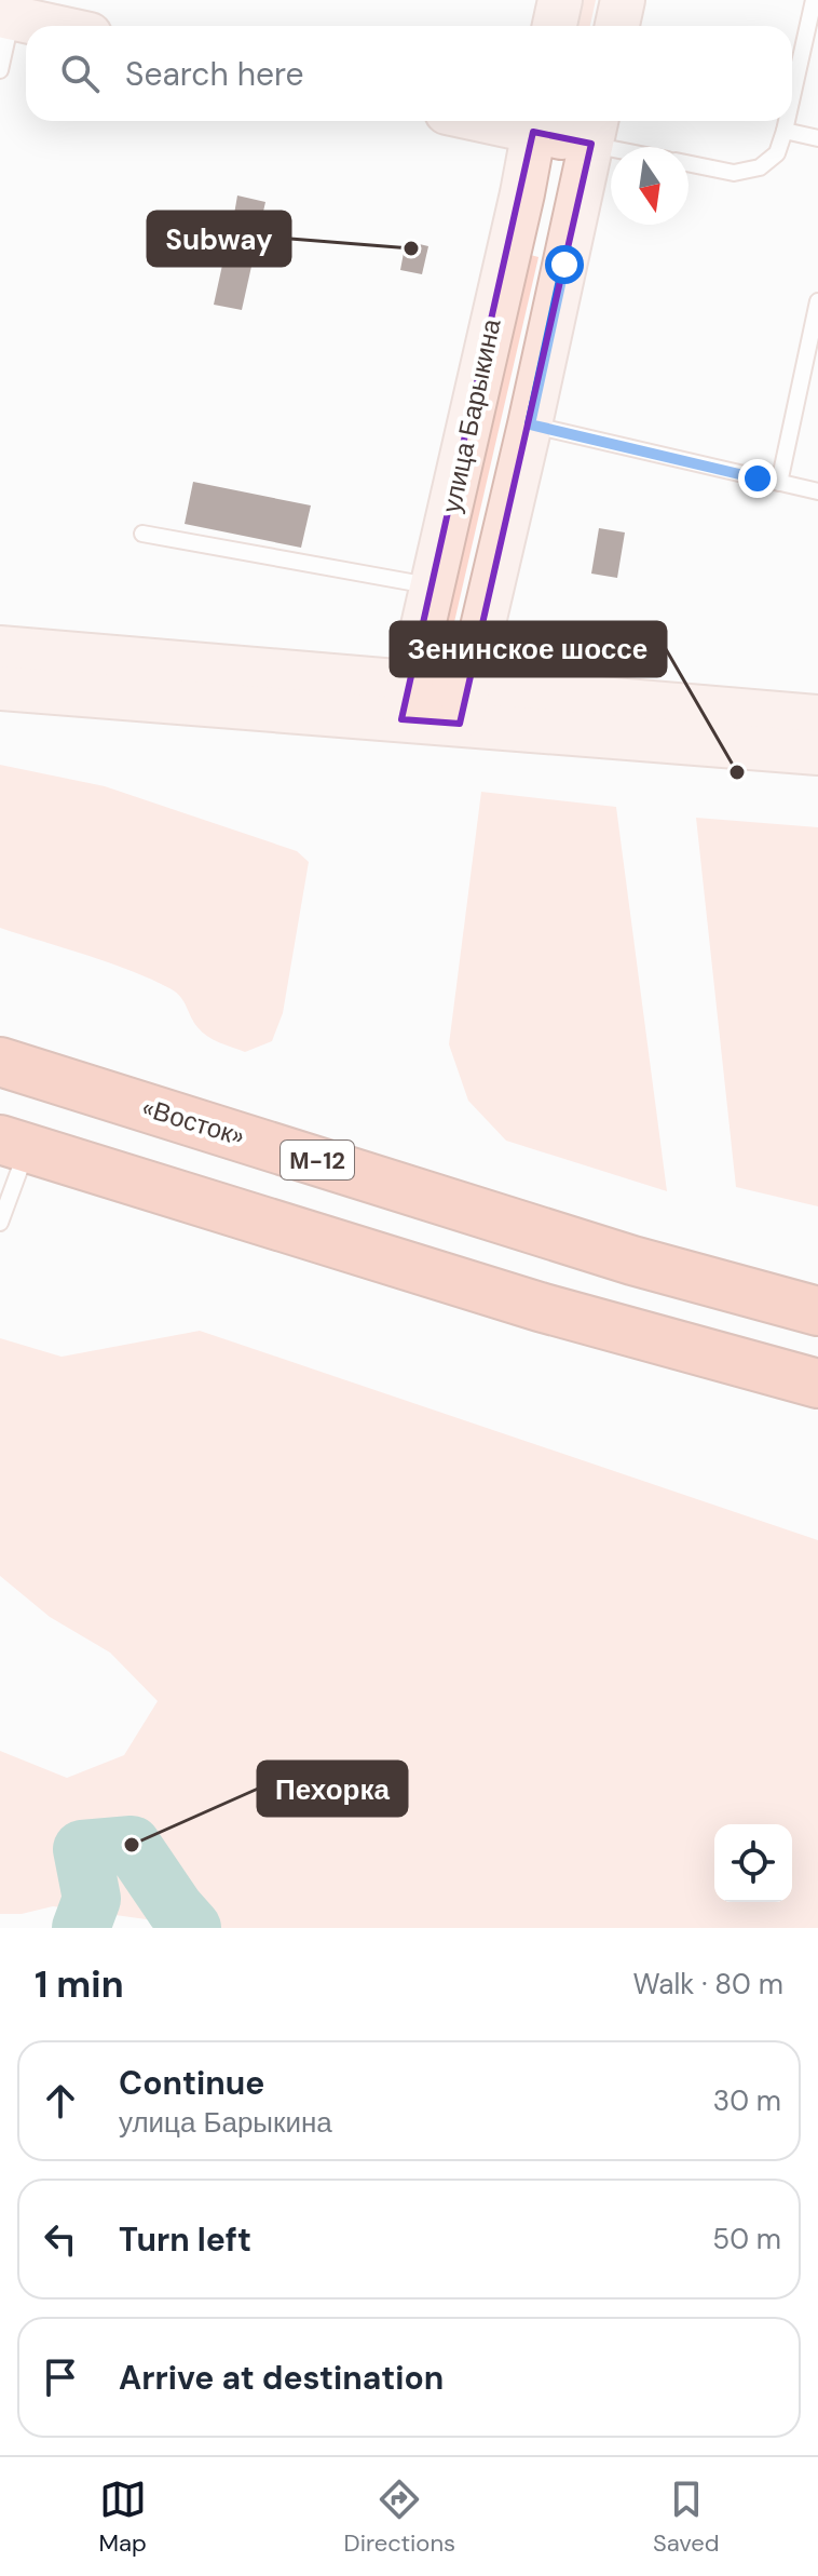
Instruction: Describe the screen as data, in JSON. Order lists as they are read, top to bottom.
{
  "streets": {
    "highway": ["«Восток»", "М-12"],
    "main road": ["улица Барыкина"]
  },
  "places": ["Subway", "Зенинское шоссе", "Пехорка"],
  "north": "bottom",
  "page": {
    "search": "Search here",
    "heading": ["1 min", "Walk · 80 m"],
    "list": [
      ["Continue", "улица Барыкина", "30 m"],
      ["Turn left", "50 m"],
      "Arrive at destination"
    ],
    "nav": ["Map", "Directions", "Saved"]
  }
}
